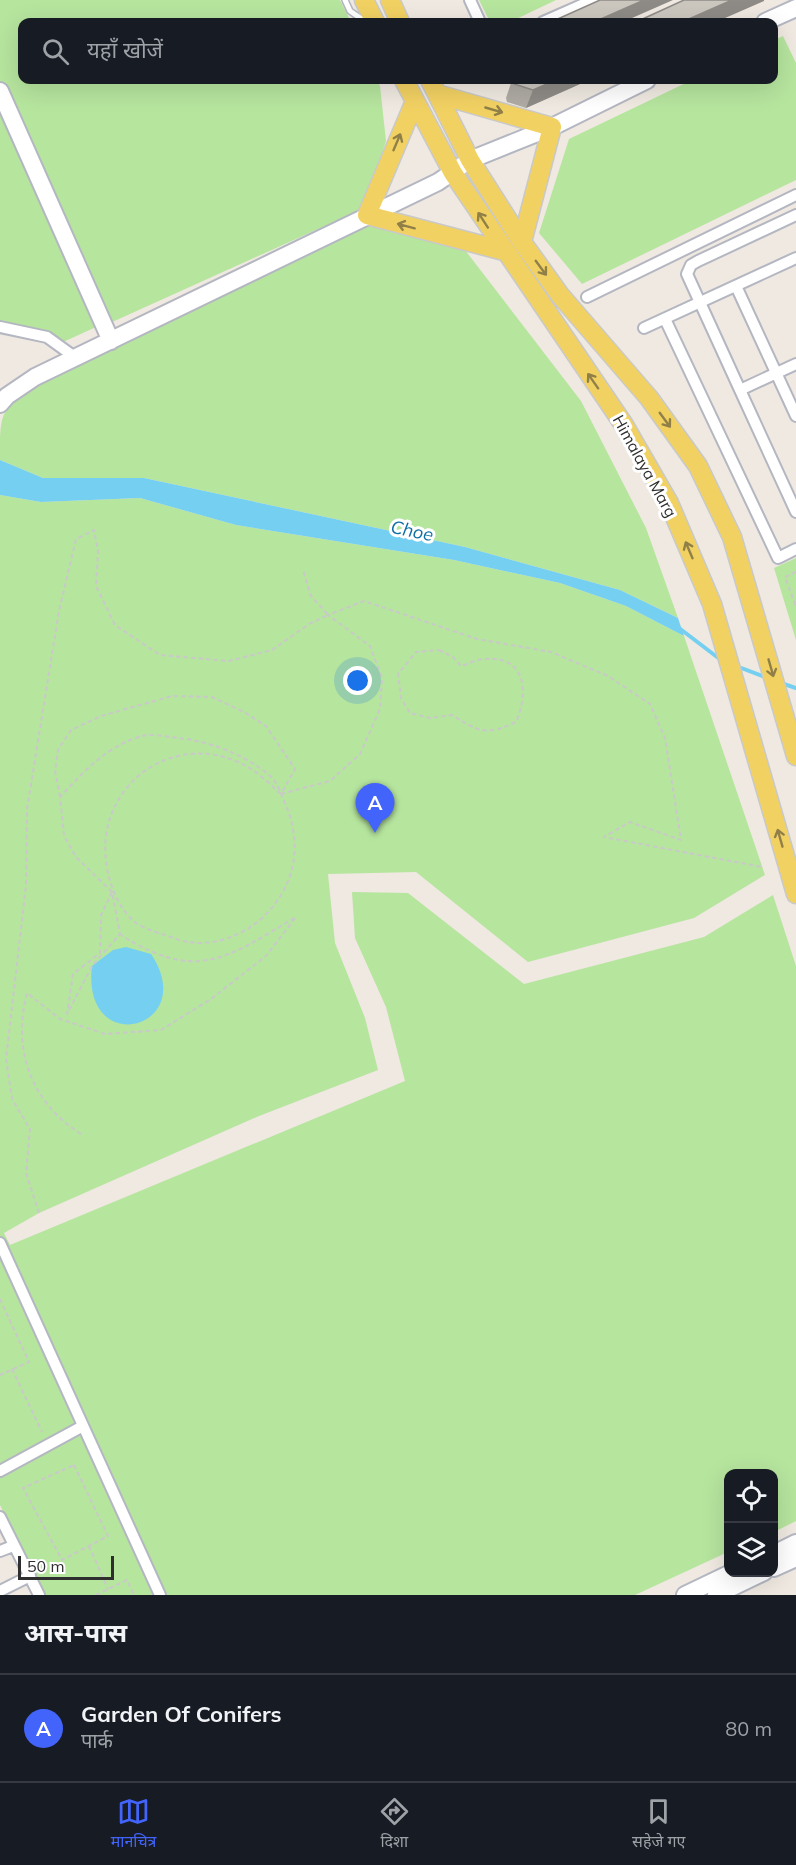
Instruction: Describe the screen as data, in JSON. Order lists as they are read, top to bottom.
{
  "streets": {
    "main road": ["Himalaya Marg"]
  },
  "water": ["Choe"],
  "scale_bar": "50 m",
  "page": {
    "search": "यहाँ खोजें",
    "pins": "A",
    "scale": "50 m",
    "heading": "आस-पास",
    "list": [
      {
        "mark": "A",
        "name": "Garden Of Conifers",
        "note": "पार्क",
        "value": "80 m"
      }
    ],
    "nav": ["मानचित्र", "दिशा", "सहेजे गए"]
  }
}
